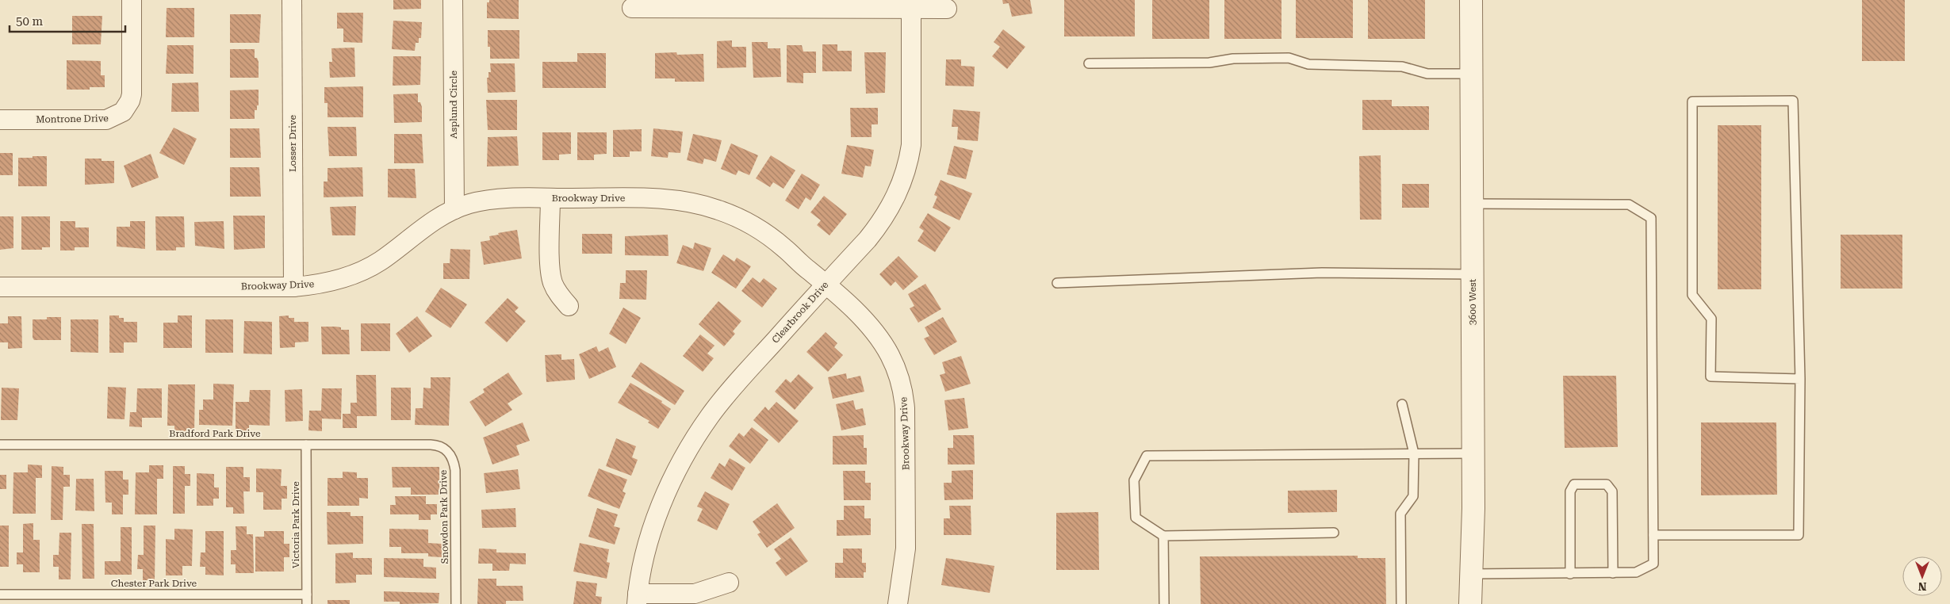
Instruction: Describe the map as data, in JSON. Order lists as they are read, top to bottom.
{
  "streets": {
    "street": [
      "Asplund Circle",
      "Montrone Drive",
      "Losser Drive",
      "Brookway Drive",
      "3600 West",
      "Clearbrook Drive"
    ],
    "lane": [
      "Bradford Park Drive",
      "Snowdon Park Drive",
      "Victoria Park Drive",
      "Chester Park Drive"
    ]
  },
  "crossings": [
    ["Asplund Circle", "Brookway Drive"],
    ["Losser Drive", "Brookway Drive"],
    ["Brookway Drive", "Clearbrook Drive"],
    ["Bradford Park Drive", "Snowdon Park Drive"],
    ["Bradford Park Drive", "Victoria Park Drive"],
    ["Victoria Park Drive", "Chester Park Drive"]
  ],
  "scale_bar": "50 m",
  "north": "bottom"
}
